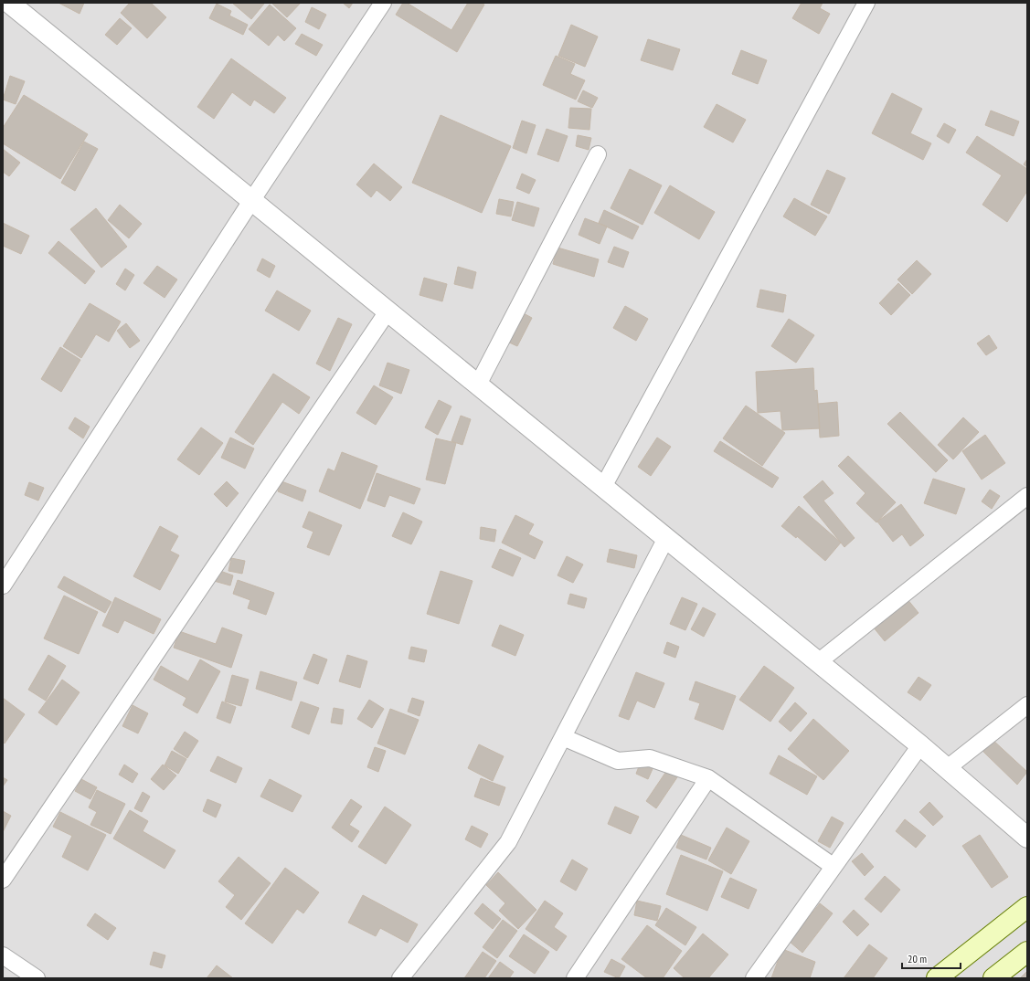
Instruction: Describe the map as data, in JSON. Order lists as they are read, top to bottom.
{
  "scale_bar": "20 m"
}
